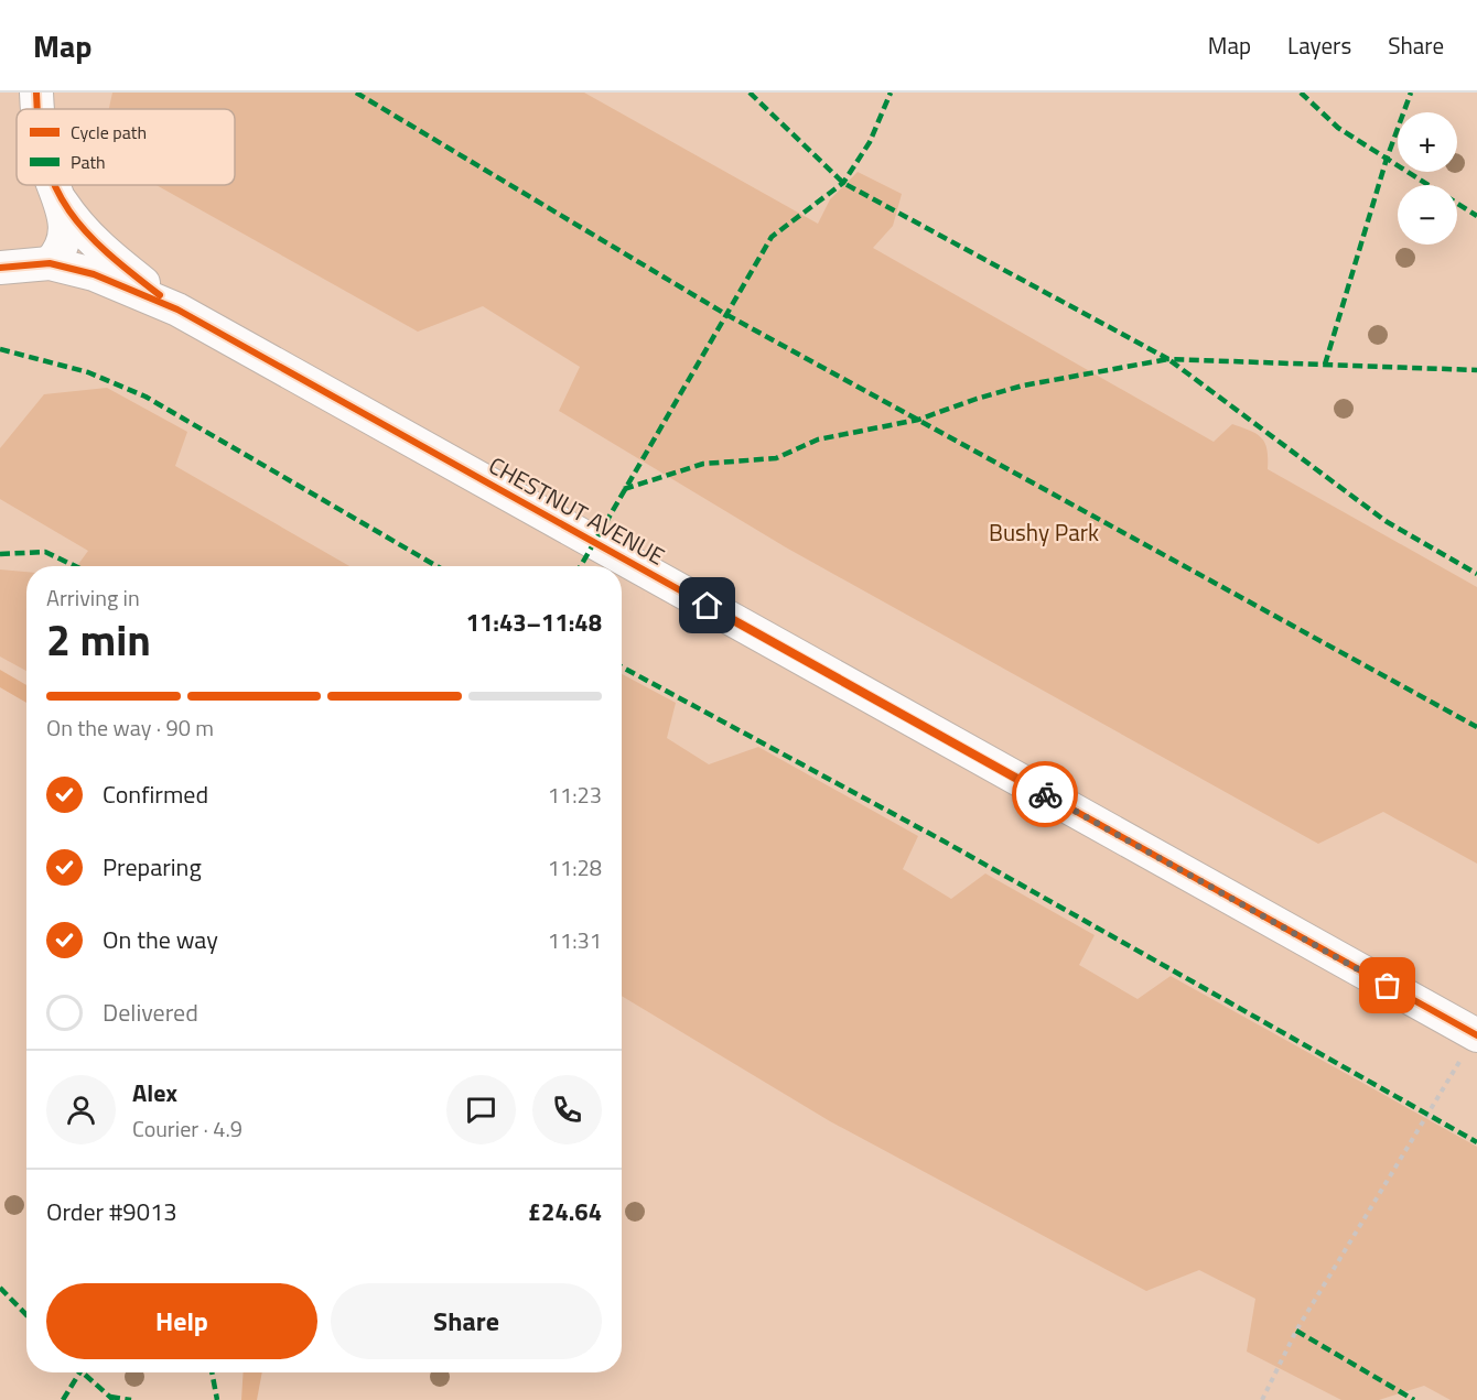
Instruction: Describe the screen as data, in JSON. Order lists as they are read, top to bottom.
{
  "streets": {
    "street": ["CHESTNUT AVENUE"]
  },
  "parks": ["Bushy Park"],
  "legend": ["Cycle path", "Path"],
  "page": {
    "header": "Map",
    "nav": ["Map", "Layers", "Share"],
    "map_buttons": ["+", "−"],
    "heading": ["2 min", "Arriving in", "11:43–11:48"],
    "panel": [
      "Alex",
      "Courier · 4.9",
      "Order #9013",
      "£24.64"
    ],
    "bar": "On the way · 90 m",
    "list": [
      ["Confirmed", "11:23"],
      ["Preparing", "11:28"],
      ["On the way", "11:31"],
      "Delivered"
    ],
    "buttons": ["Help", "Share"]
  }
}
